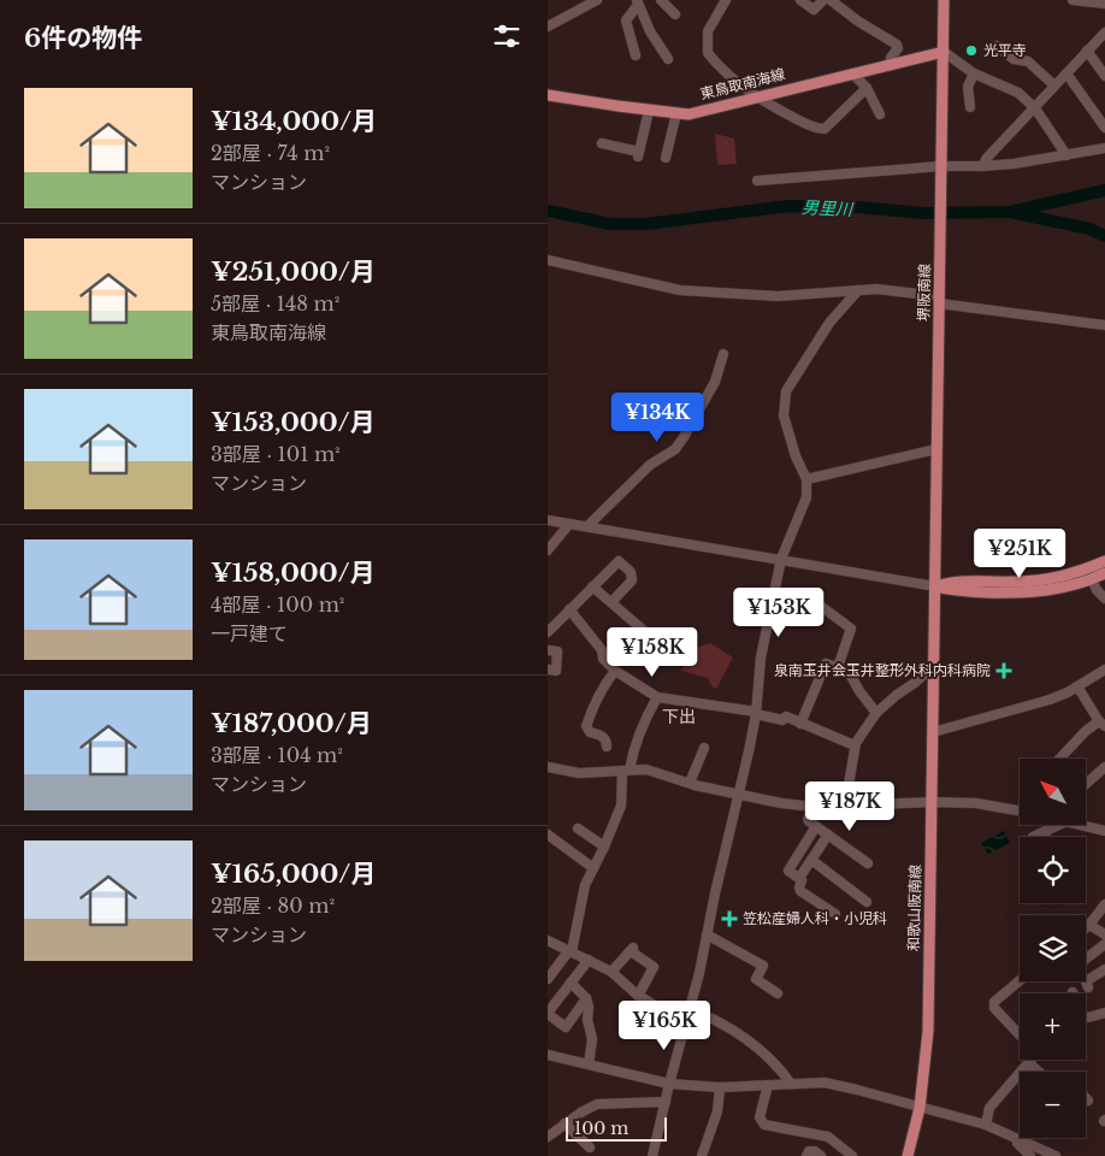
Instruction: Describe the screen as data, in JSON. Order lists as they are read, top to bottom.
{
  "streets": {
    "main road": ["東鳥取南海線", "堺阪南線", "和歌山阪南線"]
  },
  "crossings": [
    ["東鳥取南海線", "堺阪南線"],
    ["堺阪南線", "和歌山阪南線"]
  ],
  "districts": ["下出"],
  "water": ["男里川"],
  "places": {
    "other": ["光平寺"],
    "health": ["泉南玉井会玉井整形外科内科病院", "笠松産婦人科・小児科"]
  },
  "scale_bar": "100 m",
  "north": "top left",
  "page": {
    "heading": "6件の物件",
    "list": [
      {
        "name": "¥134,000/月",
        "note": "2部屋 · 74 m² · マンション"
      },
      {
        "name": "¥251,000/月",
        "note": "5部屋 · 148 m² · 東鳥取南海線"
      },
      {
        "name": "¥153,000/月",
        "note": "3部屋 · 101 m² · マンション"
      },
      {
        "name": "¥158,000/月",
        "note": "4部屋 · 100 m² · 一戸建て"
      },
      {
        "name": "¥187,000/月",
        "note": "3部屋 · 104 m² · マンション"
      },
      {
        "name": "¥165,000/月",
        "note": "2部屋 · 80 m² · マンション"
      }
    ],
    "price": [
      "¥134K",
      "¥251K",
      "¥153K",
      "¥158K",
      "¥187K",
      "¥165K"
    ],
    "map_buttons": ["+", "−"],
    "scale": "100 m"
  }
}
